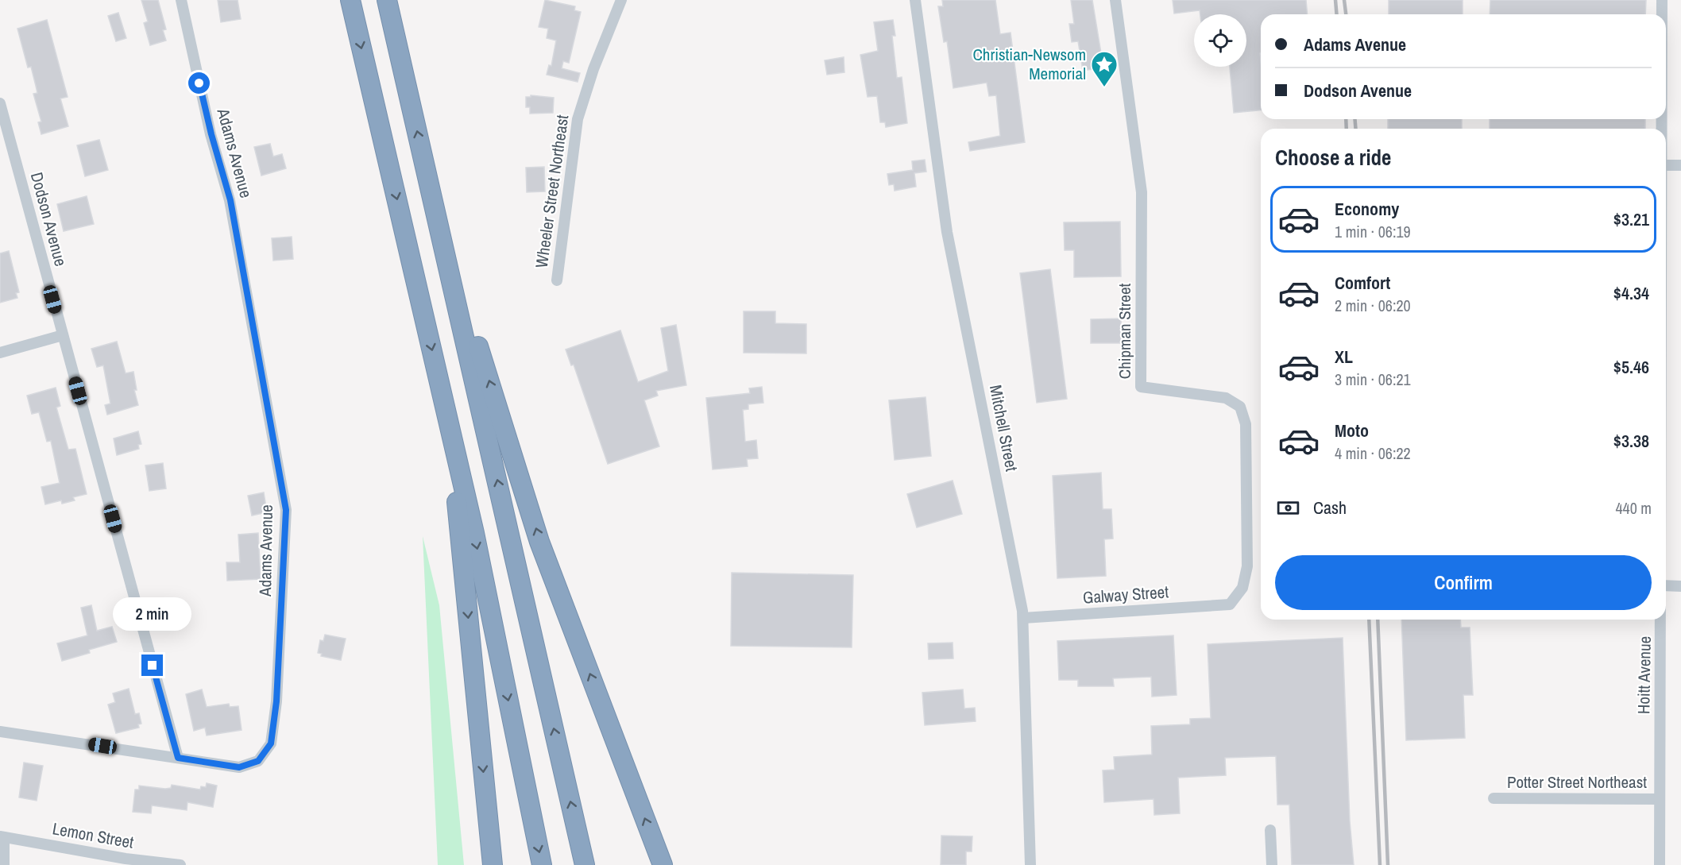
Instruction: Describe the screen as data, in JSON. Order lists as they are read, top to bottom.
{
  "streets": {
    "street": [
      "Adams Avenue",
      "Wheeler Street Northeast",
      "Dodson Avenue",
      "Chipman Street",
      "Mitchell Street",
      "Galway Street",
      "Hoitt Avenue",
      "Potter Street Northeast",
      "Lemon Street"
    ]
  },
  "crossings": [
    ["Adams Avenue", "Dodson Avenue"],
    ["Chipman Street", "Galway Street"],
    ["Mitchell Street", "Galway Street"],
    ["Hoitt Avenue", "Potter Street Northeast"]
  ],
  "places": {
    "place": ["Christian-Newsom Memorial"]
  },
  "page": {
    "banner": ["Adams Avenue", "Dodson Avenue"],
    "heading": "Choose a ride",
    "list": [
      {
        "name": "Economy",
        "note": "1 min · 06:19",
        "value": "$3.21"
      },
      {
        "name": "Comfort",
        "note": "2 min · 06:20",
        "value": "$4.34"
      },
      {
        "name": "XL",
        "note": "3 min · 06:21",
        "value": "$5.46"
      },
      {
        "name": "Moto",
        "note": "4 min · 06:22",
        "value": "$3.38"
      }
    ],
    "pay": ["Cash", "440 m"],
    "buttons": "Confirm",
    "bubble": "2 min"
  }
}
